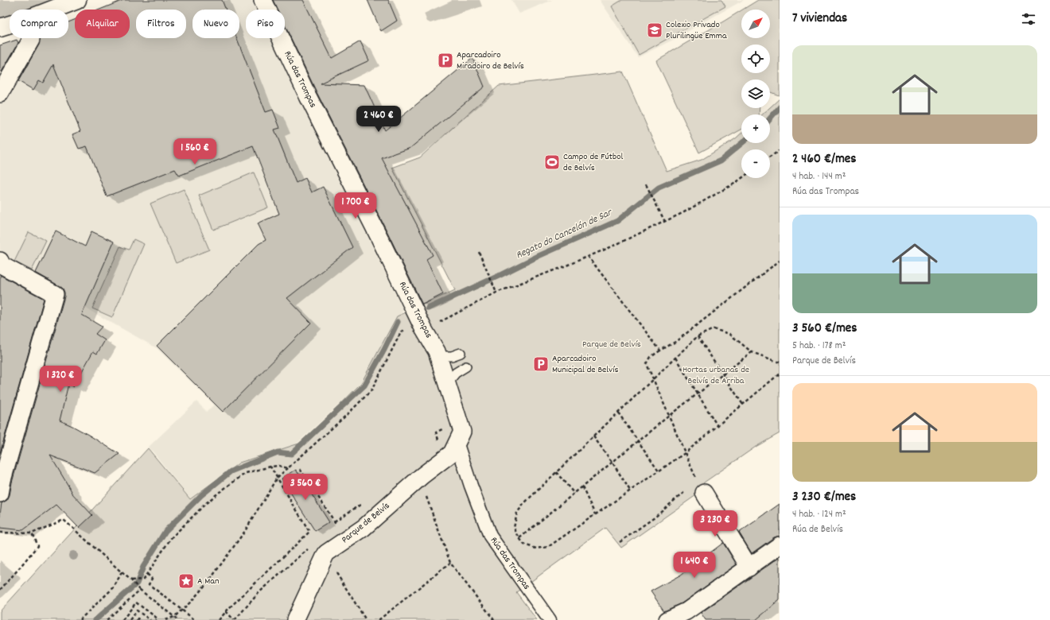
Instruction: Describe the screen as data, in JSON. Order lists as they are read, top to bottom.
{
  "streets": {
    "street": ["Rúa das Trompas", "Parque de Belvís"]
  },
  "crossings": [
    ["Rúa das Trompas", "Parque de Belvís"]
  ],
  "water": ["Regato do Cancelón de Sar"],
  "parks": ["Parque de Belvís", "Hortas urbanas de Belvís de Arriba"],
  "places": {
    "school or university": ["Colexio Privado Plurilingüe Emma"],
    "parking": ["Aparcadoiro Miradoiro de Belvís", "Aparcadoiro Municipal de Belvís"],
    "sports": ["Campo de Fútbol de Belvís"],
    "place": ["A Man"]
  },
  "north": "top right",
  "page": {
    "heading": "7 viviendas",
    "map_buttons": ["+", "−"],
    "chip": [
      "Comprar",
      "Alquilar",
      "Filtros",
      "Nuevo",
      "Piso"
    ],
    "list": [
      {
        "name": "2 460 €/mes",
        "note": "4 hab. · 144 m² · Rúa das Trompas"
      },
      {
        "name": "3 560 €/mes",
        "note": "5 hab. · 178 m² · Parque de Belvís"
      },
      {
        "name": "3 230 €/mes",
        "note": "4 hab. · 124 m² · Rúa de Belvís"
      }
    ],
    "price": [
      "2 460 €",
      "1 560 €",
      "1 700 €",
      "1 320 €",
      "3 560 €",
      "3 230 €",
      "1 640 €"
    ]
  }
}
